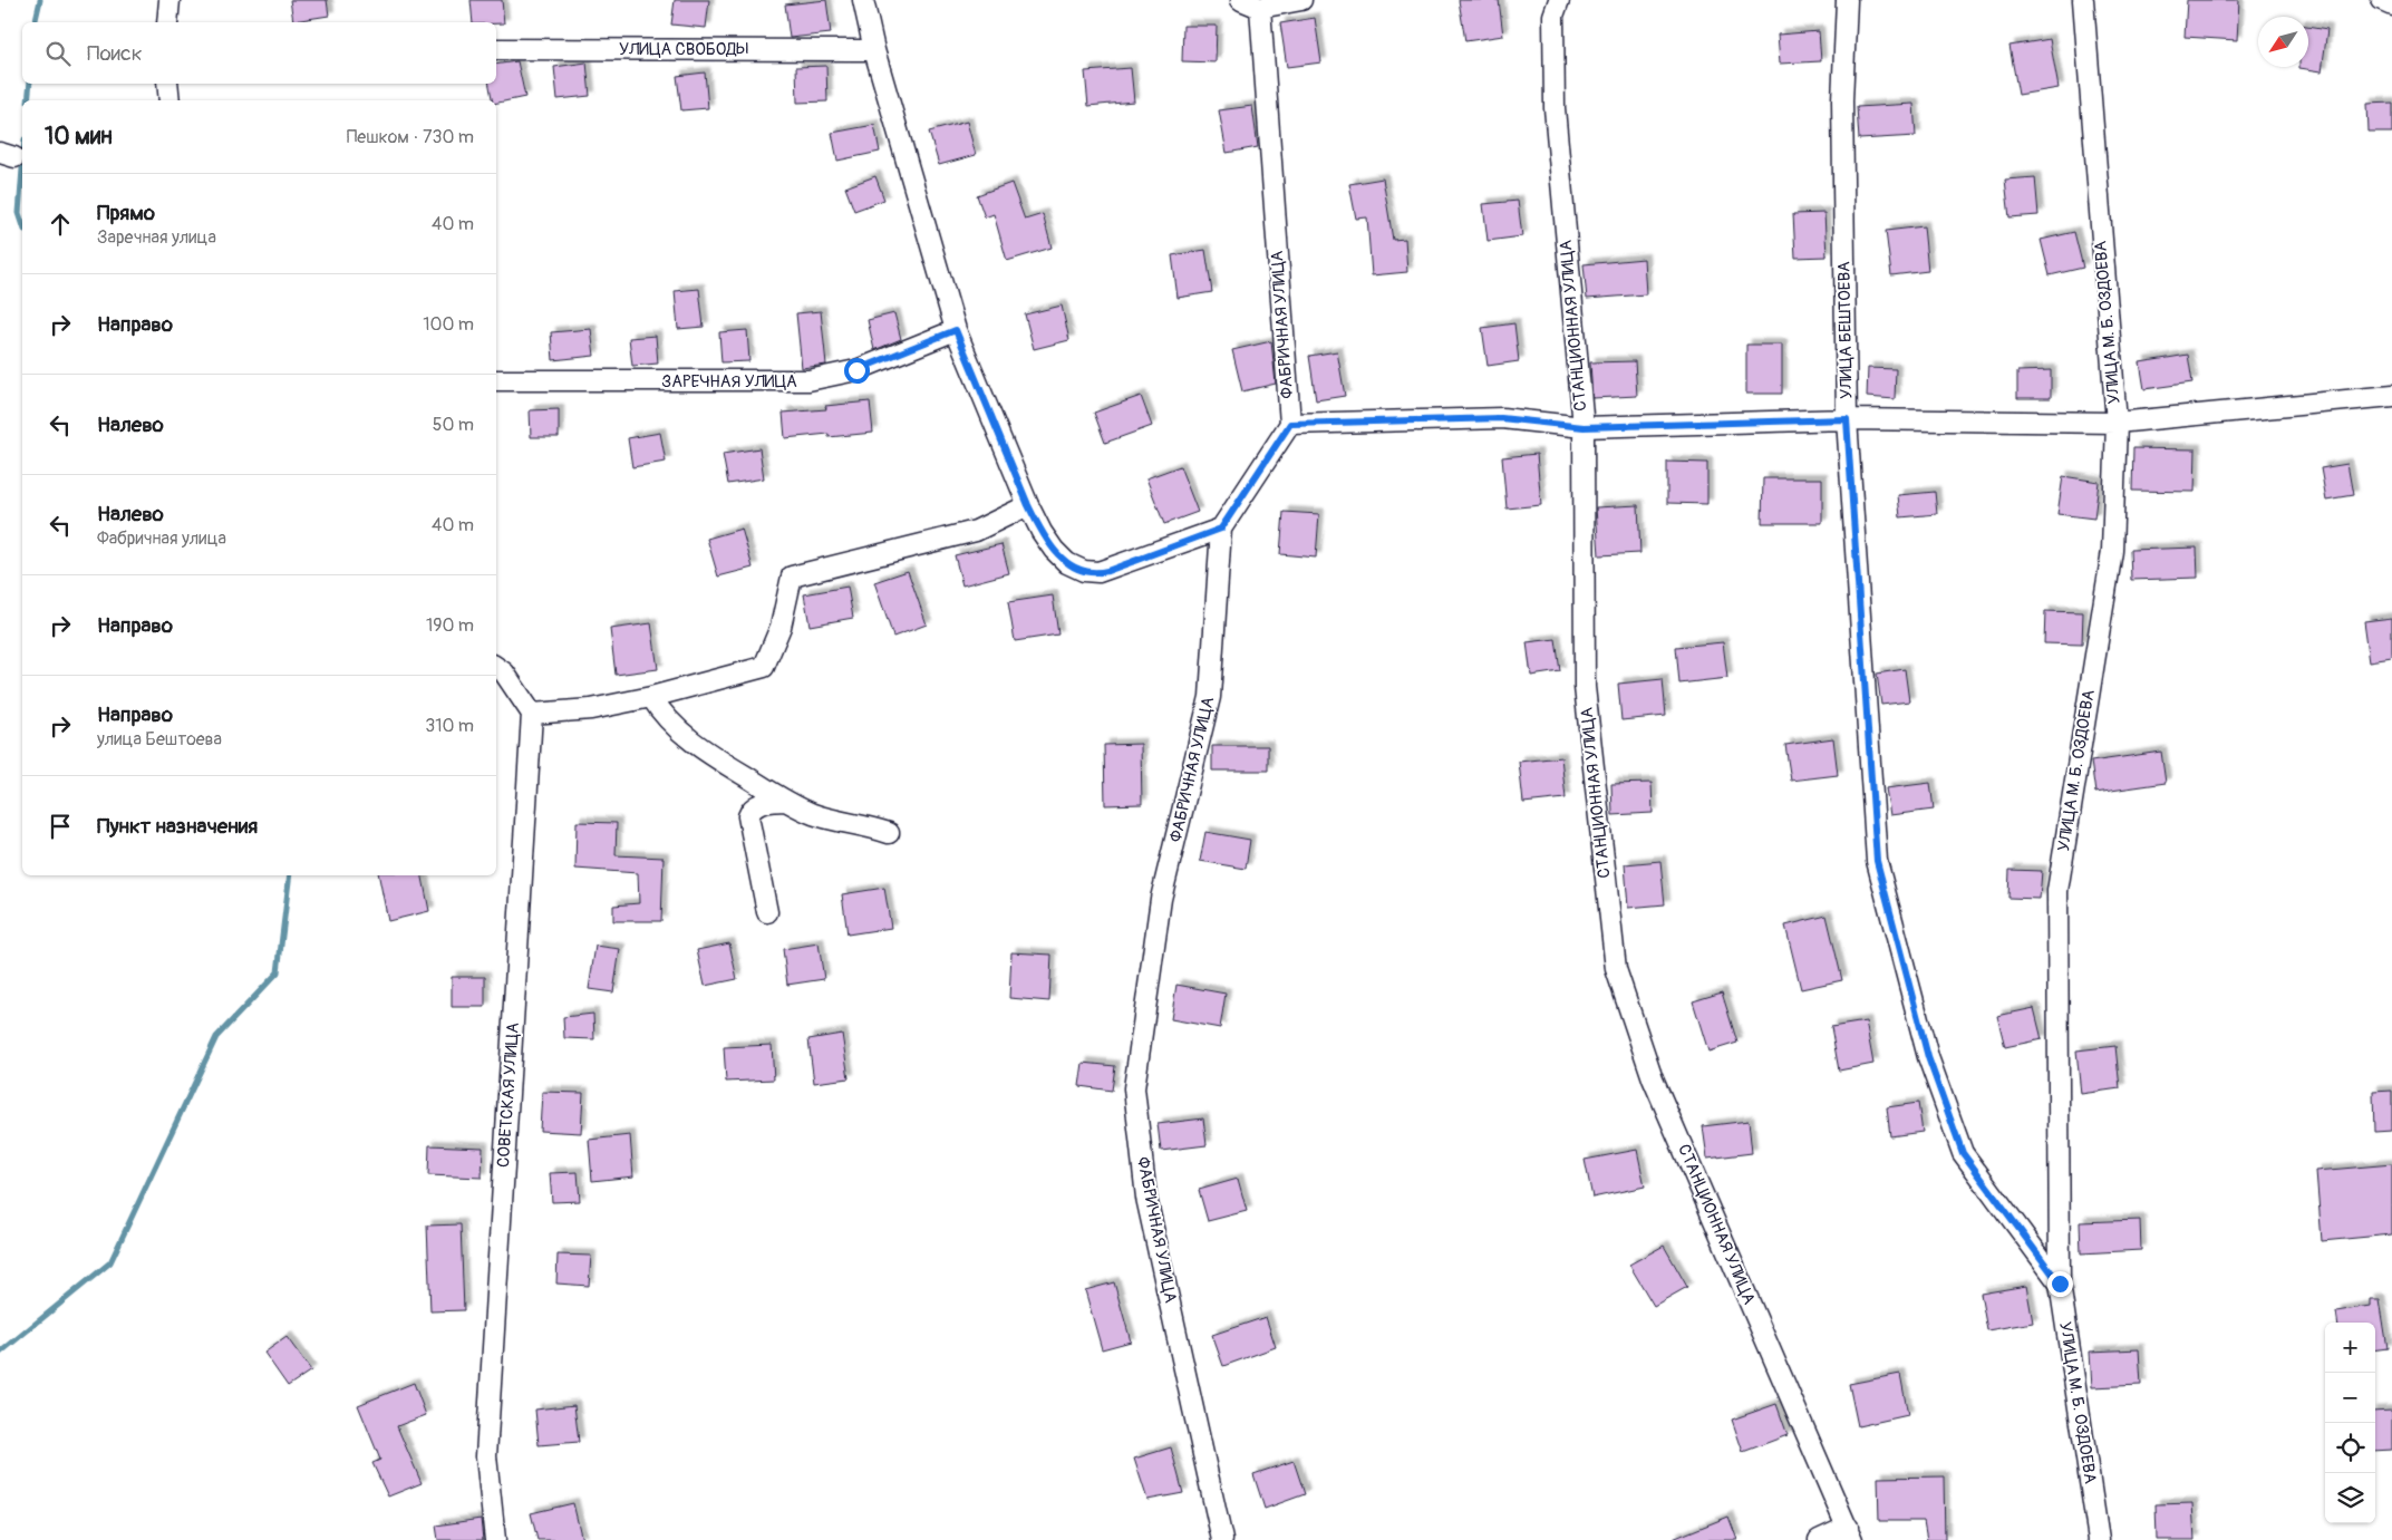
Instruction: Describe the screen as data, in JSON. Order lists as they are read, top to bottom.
{
  "streets": {
    "street": [
      "УЛИЦА СВОБОДЫ",
      "УЛИЦА М. Б. ОЗДОЕВА",
      "ФАБРИЧНАЯ УЛИЦА",
      "СТАНЦИОННАЯ УЛИЦА",
      "УЛИЦА БЕШТОЕВА",
      "ЗАРЕЧНАЯ УЛИЦА",
      "СОВЕТСКАЯ УЛИЦА"
    ]
  },
  "crossings": [
    ["УЛИЦА М. Б. ОЗДОЕВА", "УЛИЦА БЕШТОЕВА"]
  ],
  "north": "bottom left",
  "page": {
    "search": "Поиск",
    "heading": ["10 мин", "Пешком · 730 m"],
    "list": [
      ["Прямо", "Заречная улица", "40 m"],
      ["Направо", "100 m"],
      ["Налево", "50 m"],
      ["Налево", "Фабричная улица", "40 m"],
      ["Направо", "190 m"],
      ["Направо", "улица Бештоева", "310 m"],
      "Пункт назначения"
    ],
    "map_buttons": ["+", "−"]
  }
}
